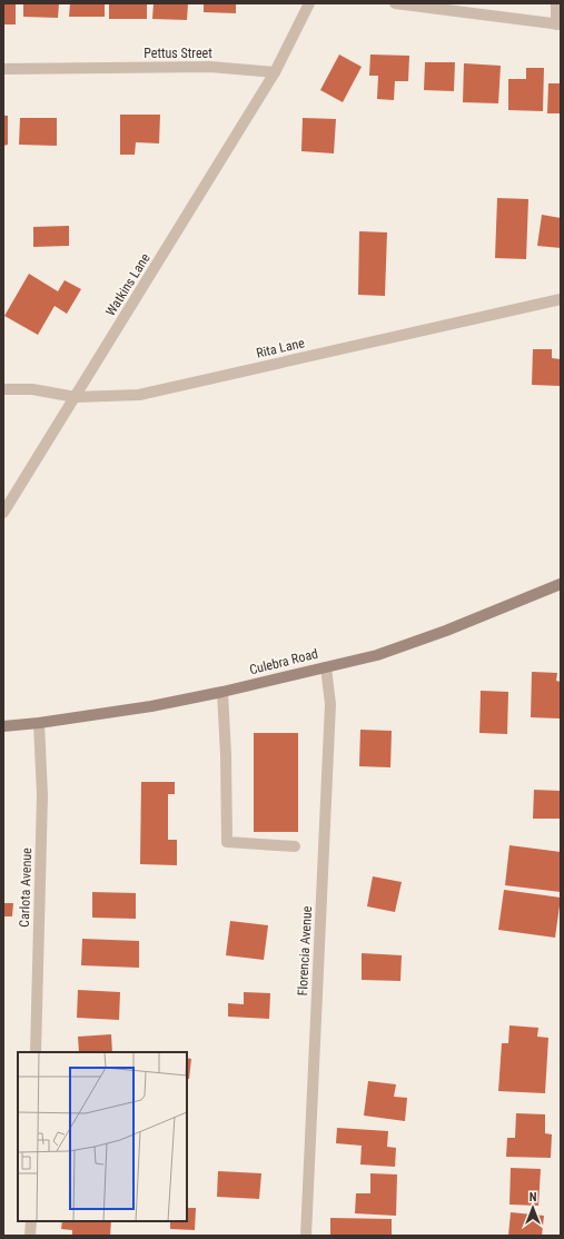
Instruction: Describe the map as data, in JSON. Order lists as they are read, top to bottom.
{
  "streets": {
    "main road": ["Culebra Road"],
    "street": [
      "Pettus Street",
      "Watkins Lane",
      "Rita Lane",
      "Carlota Avenue",
      "Florencia Avenue"
    ]
  },
  "crossings": [
    ["Pettus Street", "Watkins Lane"],
    ["Watkins Lane", "Rita Lane"],
    ["Culebra Road", "Carlota Avenue"],
    ["Culebra Road", "Florencia Avenue"]
  ],
  "north": "top"
}
